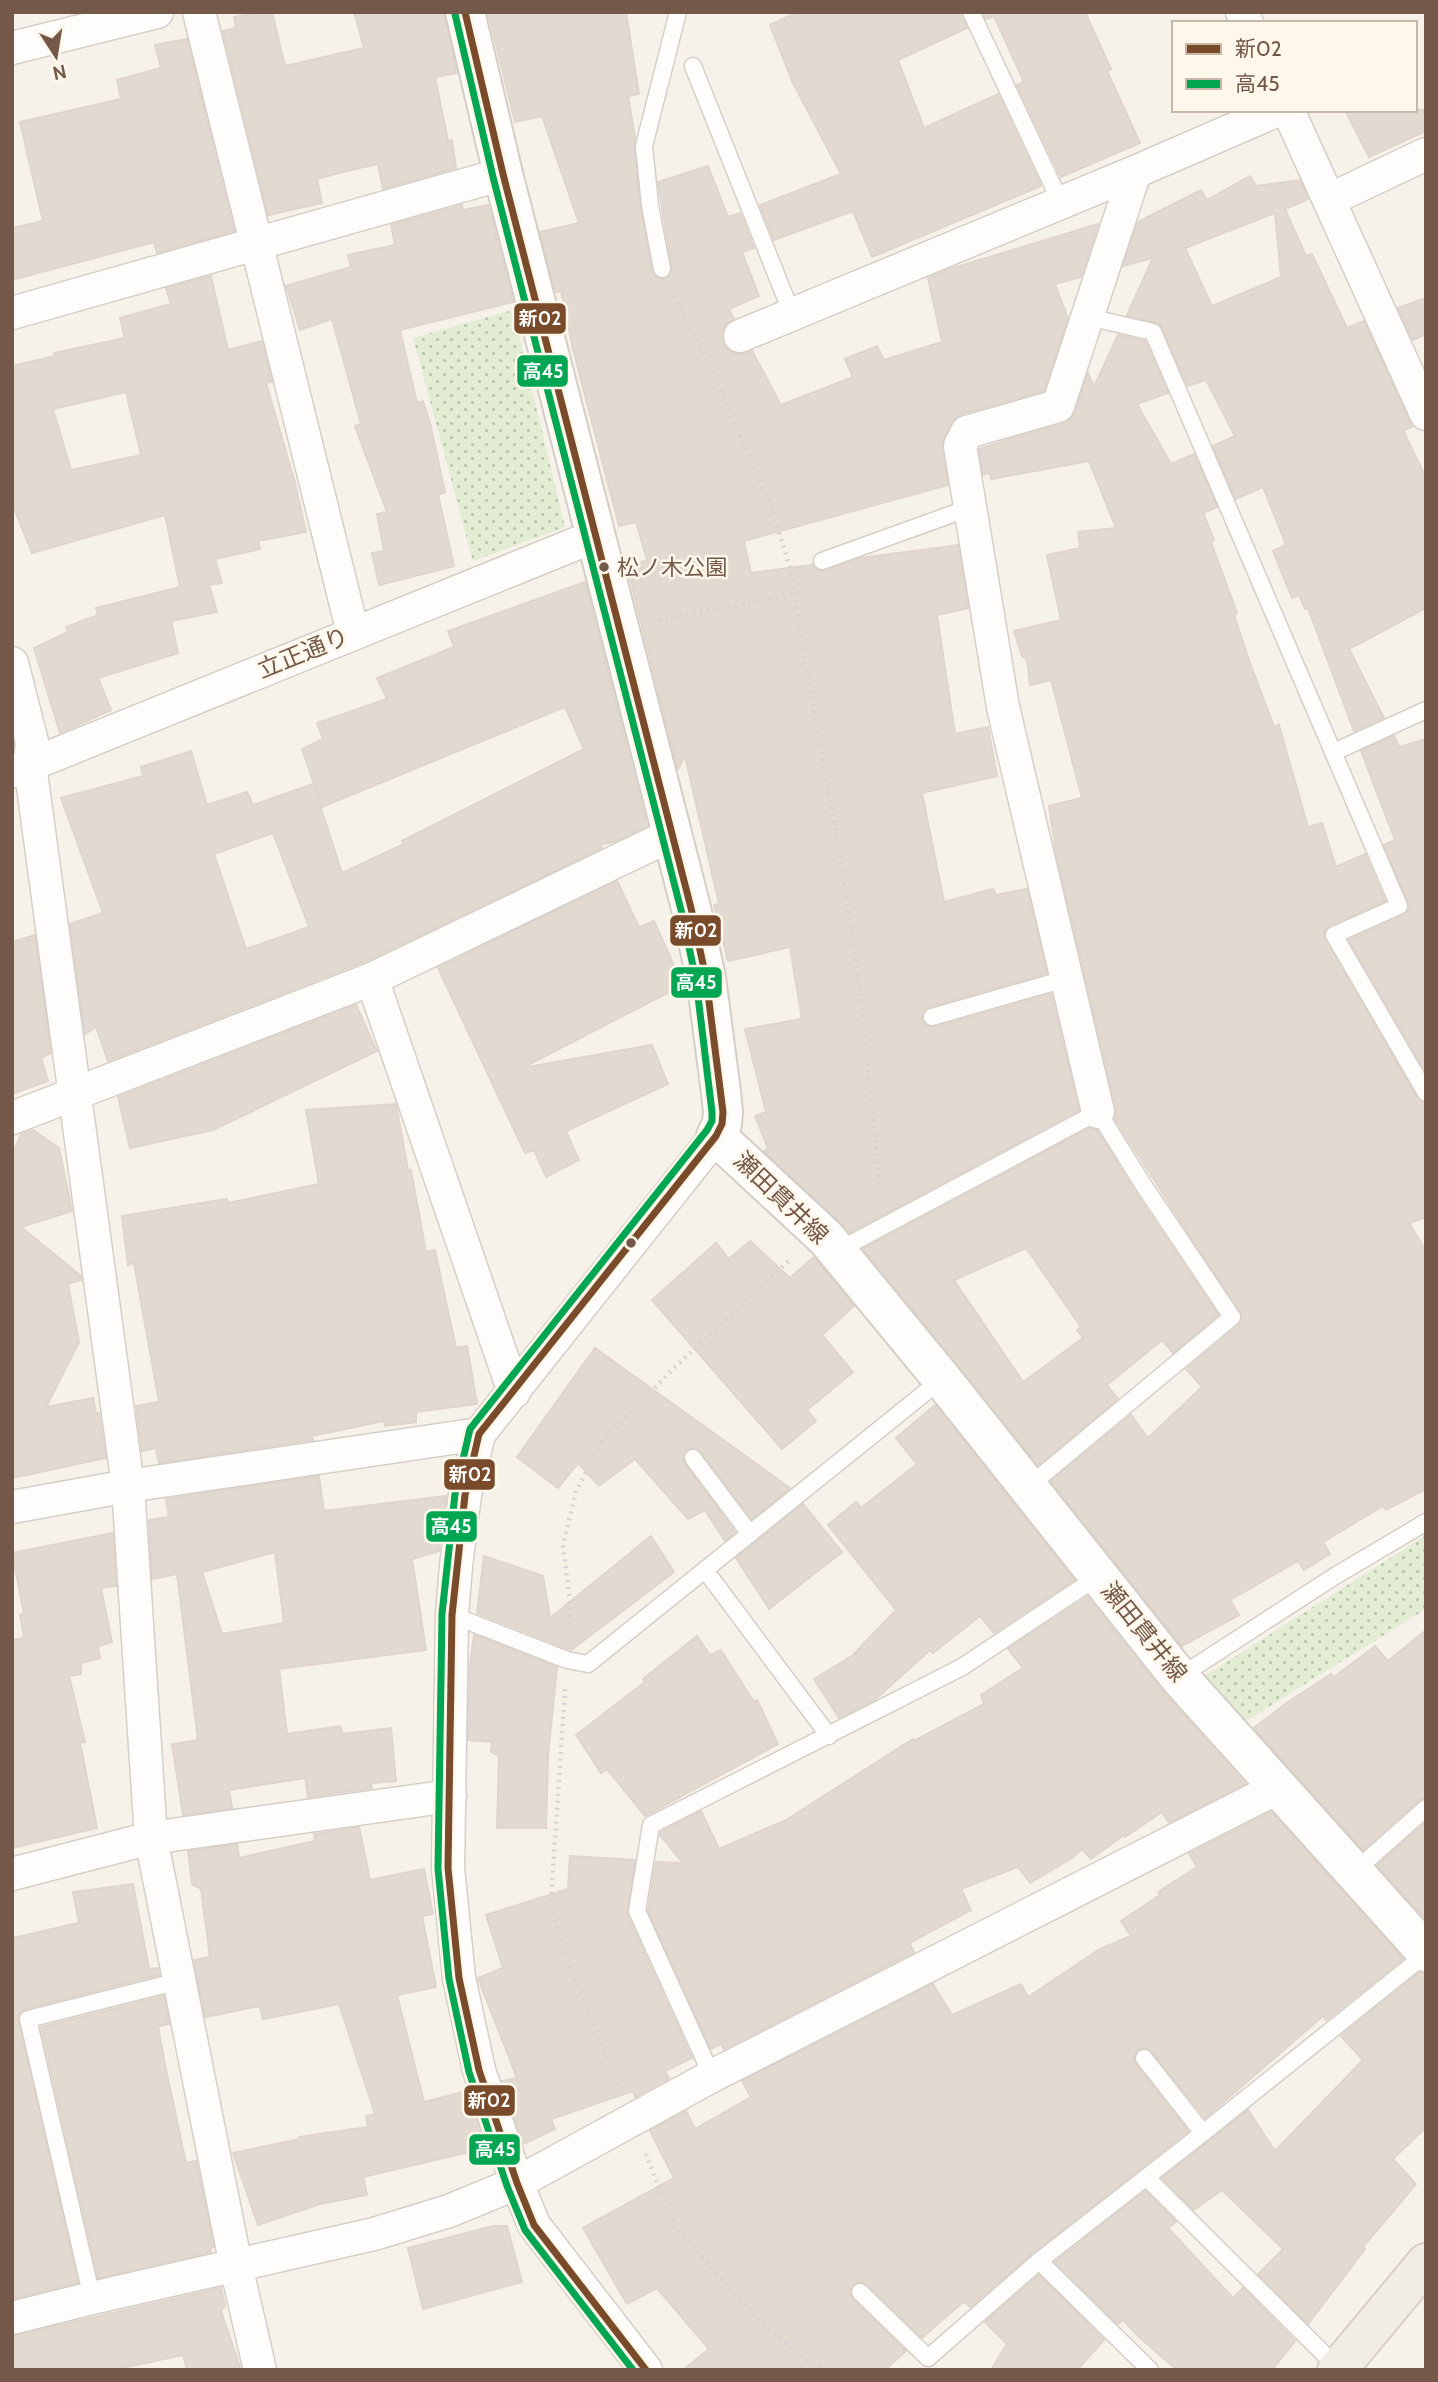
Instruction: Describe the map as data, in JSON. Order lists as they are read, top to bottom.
{
  "streets": {
    "main road": ["瀬田貫井線"],
    "street": ["立正通り"]
  },
  "crossings": [
    ["立正通り", "瀬田貫井線"]
  ],
  "places": ["松ノ木公園"],
  "lines": ["transit line 新02", "transit line 高45"],
  "legend": ["新02", "高45"],
  "north": "bottom"
}
